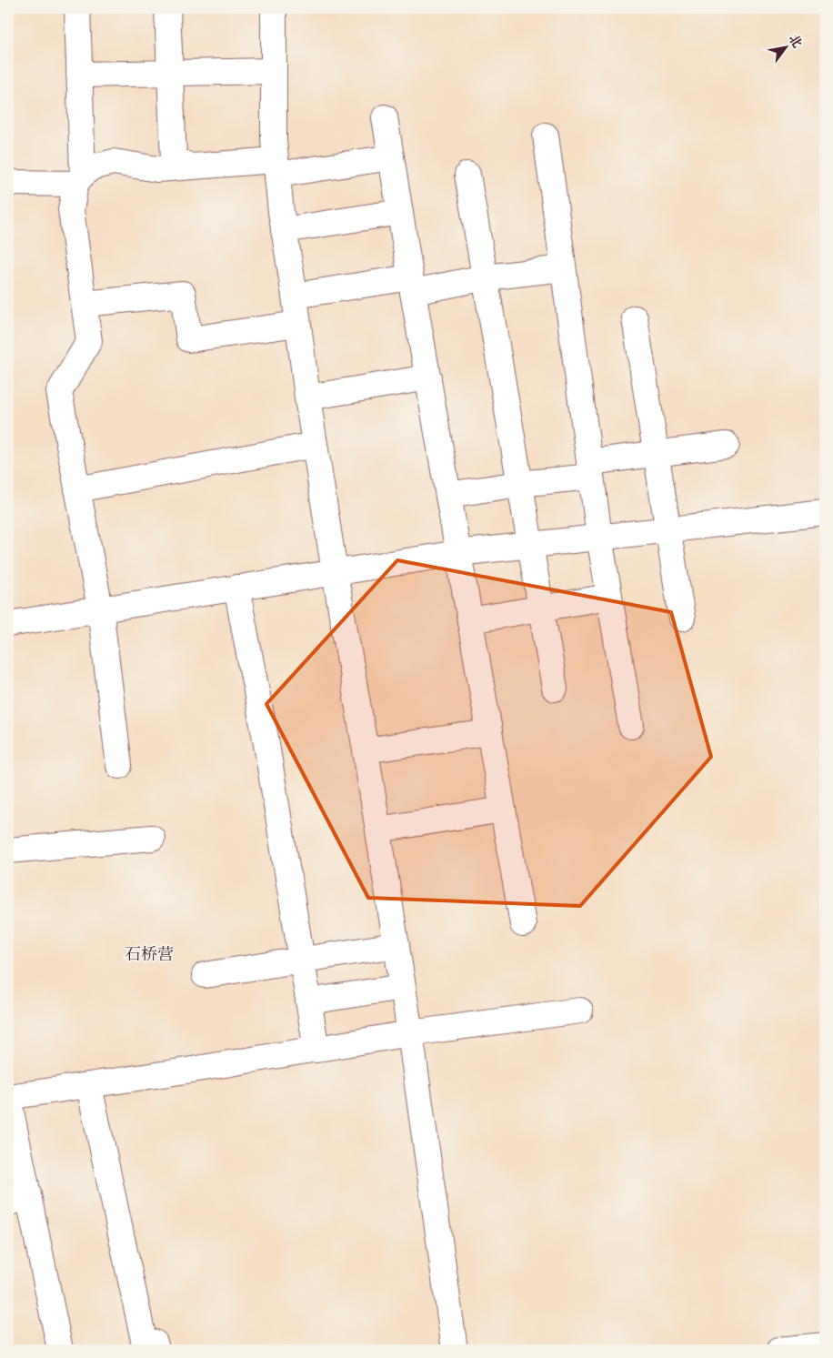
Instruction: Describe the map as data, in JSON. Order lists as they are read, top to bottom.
{
  "districts": ["石桥营"],
  "north": "top right"
}
